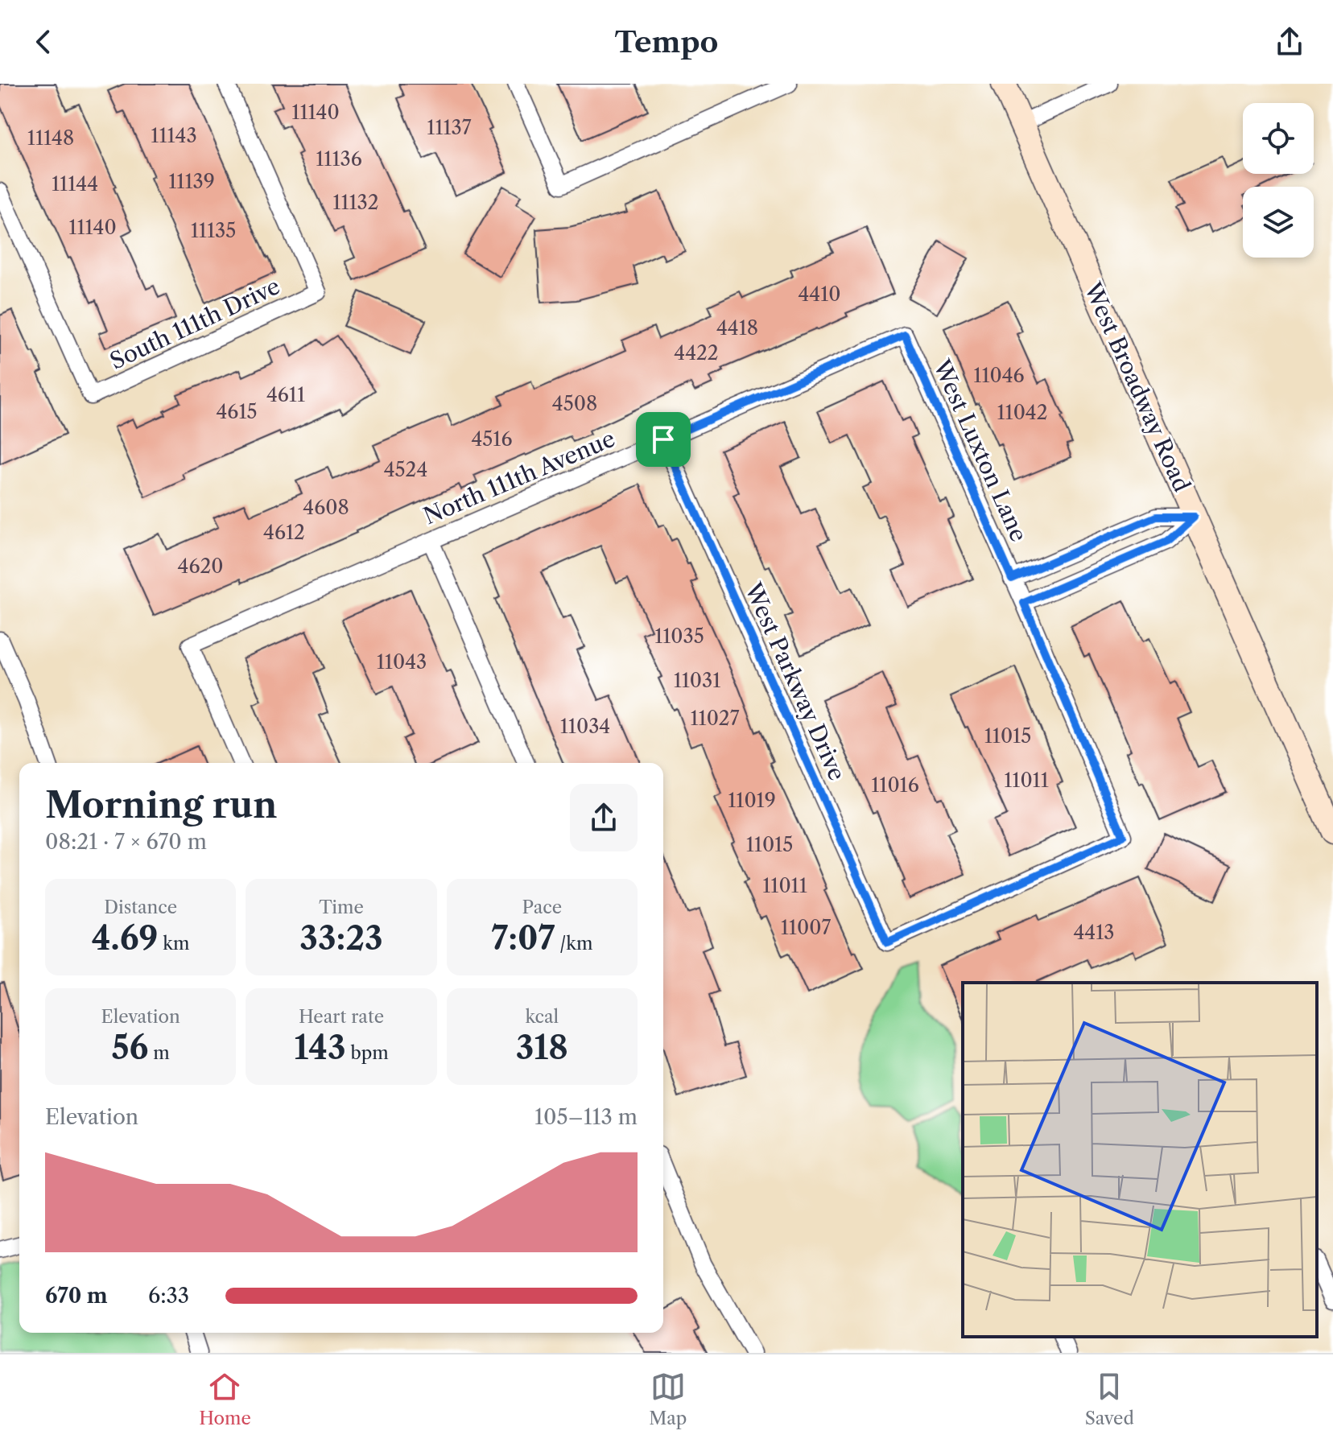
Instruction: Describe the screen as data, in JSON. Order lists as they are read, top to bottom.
{
  "streets": {
    "main road": ["West Broadway Road"],
    "street": [
      "South 111th Drive",
      "West Luxton Lane",
      "North 111th Avenue",
      "West Parkway Drive"
    ]
  },
  "crossings": [
    ["West Luxton Lane", "North 111th Avenue"],
    ["West Luxton Lane", "West Parkway Drive"],
    ["North 111th Avenue", "West Parkway Drive"]
  ],
  "house_numbers": [
    "11140",
    "11137",
    "11143",
    "11148",
    "11136",
    "11139",
    "11144",
    "11132",
    "11140",
    "11135",
    "4410",
    "4418",
    "4422",
    "11046",
    "4611",
    "4508",
    "4615",
    "11042",
    "4516",
    "4524",
    "4608",
    "4612",
    "4620",
    "11035",
    "11043",
    "11031",
    "11027",
    "11034",
    "11015",
    "11011",
    "11016",
    "11019",
    "11015",
    "11011",
    "11007",
    "4413"
  ],
  "page": {
    "header": "Tempo",
    "heading": ["Morning run", "08:21 · 7 × 670 m"],
    "stats": [
      ["Distance", "4.69 km"],
      ["Time", "33:23"],
      ["Pace", "7:07 /km"],
      ["Elevation", "56 m"],
      ["Heart rate", "143 bpm"],
      ["kcal", "318"]
    ],
    "chart": ["Elevation", "105–113 m"],
    "list": [
      {
        "name": "670 m",
        "note": "6:33"
      }
    ],
    "tabs": ["Home", "Map", "Saved"]
  }
}
